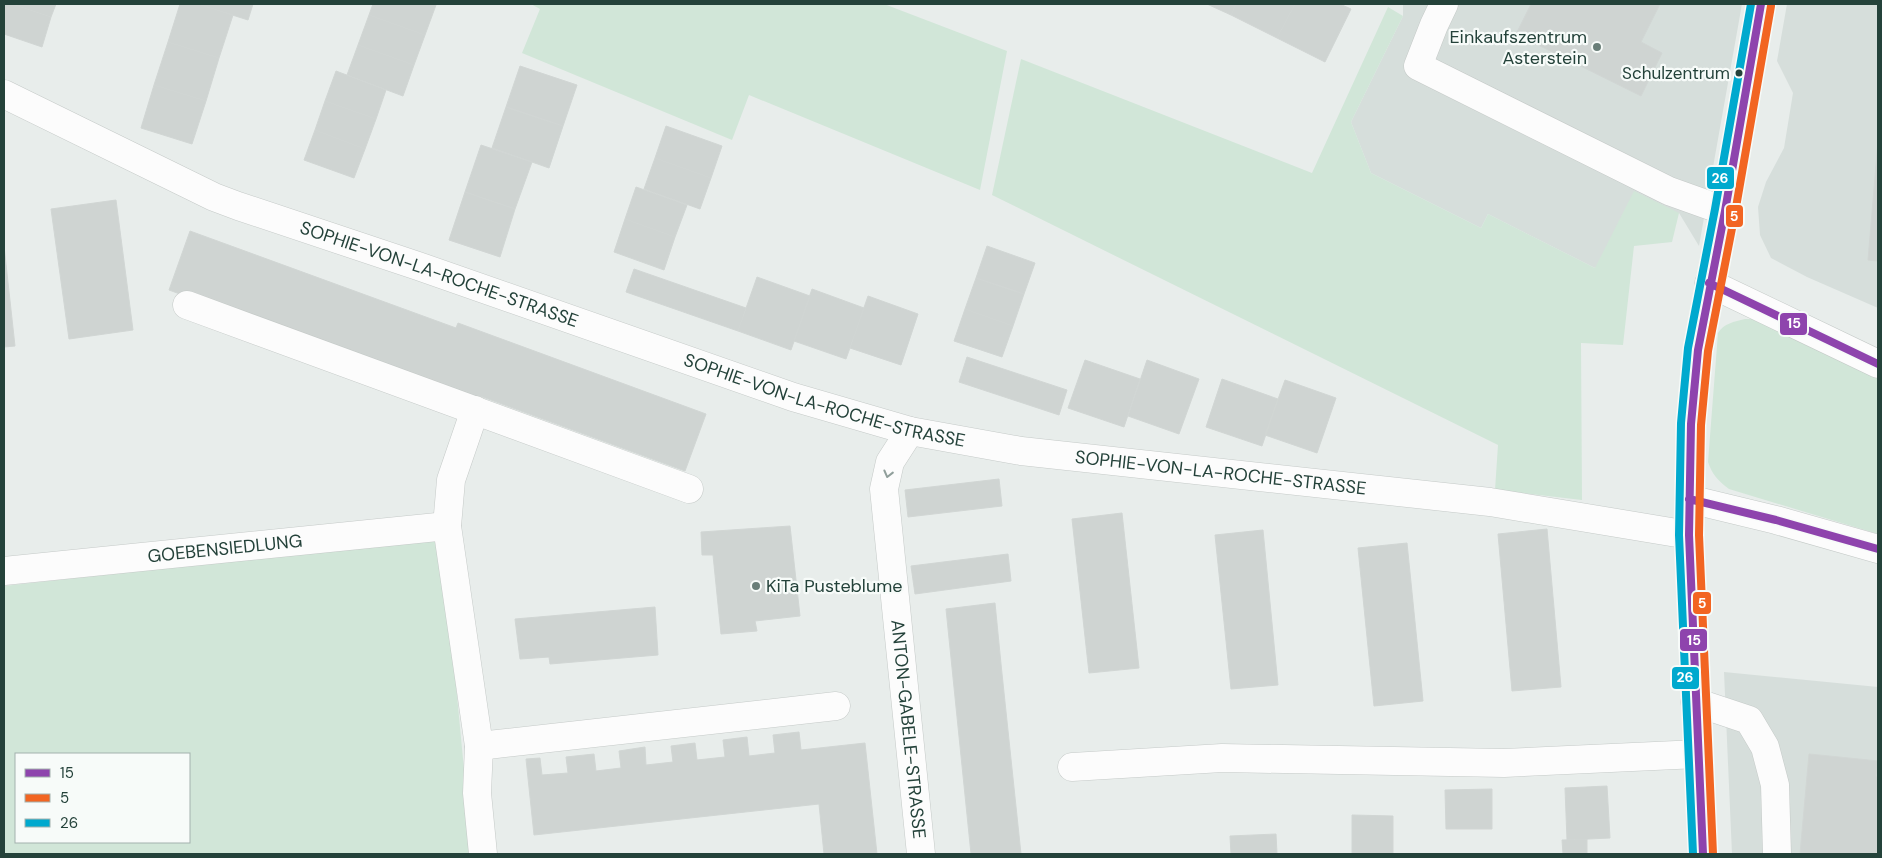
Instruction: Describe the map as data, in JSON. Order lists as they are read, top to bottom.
{
  "streets": {
    "street": ["SOPHIE-VON-LA-ROCHE-STRASSE", "GOEBENSIEDLUNG", "ANTON-GABELE-STRASSE"]
  },
  "crossings": [
    ["SOPHIE-VON-LA-ROCHE-STRASSE", "ANTON-GABELE-STRASSE"]
  ],
  "one_way": ["ANTON-GABELE-STRASSE"],
  "places": ["Einkaufszentrum Asterstein", "Schulzentrum", "KiTa Pusteblume"],
  "lines": ["transit line 15", "transit line 26", "transit line 5"],
  "legend": ["15", "5", "26"]
}
